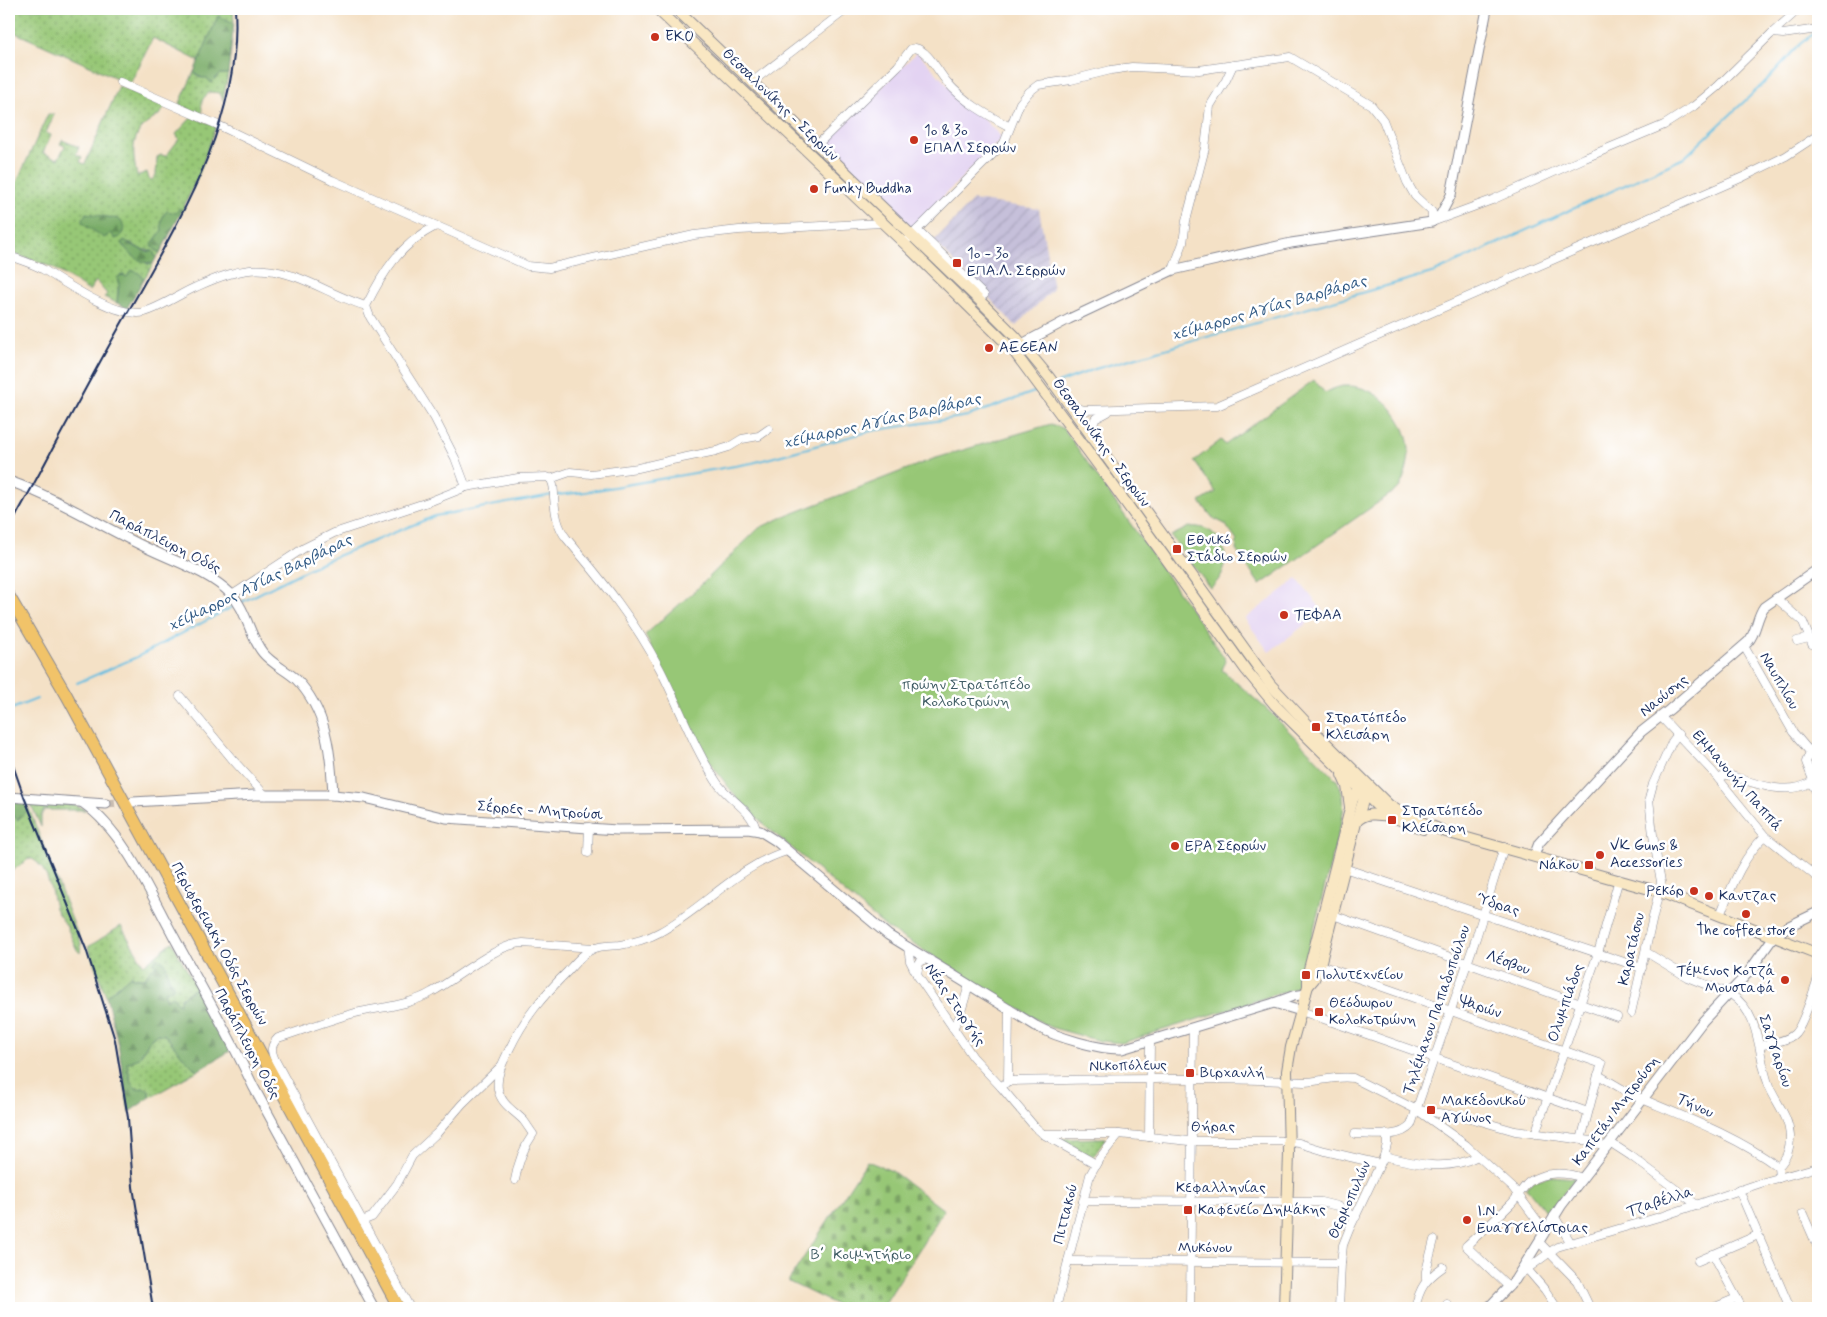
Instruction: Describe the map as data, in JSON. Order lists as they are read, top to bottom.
{
  "streets": {
    "main road": ["Θεσσαλονίκης - Σερρών", "Περιφερειακή Οδός Σερρών"],
    "street": [
      "Παράπλευρη Οδός",
      "Ναυπλίου",
      "Ναούσης",
      "Εμμανουήλ Παππά",
      "Σέρρες - Μητρούσι",
      "Ύδρας",
      "Καρατάσου",
      "Λέσβου",
      "Ολυμπιάδος",
      "Νέας Στοργής",
      "Ψαρών",
      "Τηλέμαχου Παπαδοπούλου",
      "Σαγγαρίου",
      "Νικοπόλεως",
      "Τήνου",
      "Καπετάν Μητρούση",
      "Θήρας",
      "Κεφαλληνίας",
      "Θερμοπυλών",
      "Τζαβέλλα",
      "Πιττακού",
      "Μυκόνου"
    ]
  },
  "crossings": [
    ["Παράπλευρη Οδός", "Σέρρες - Μητρούσι"],
    ["Ναυπλίου", "Ναούσης"],
    ["Ναούσης", "Εμμανουήλ Παππά"],
    ["Εμμανουήλ Παππά", "Καρατάσου"],
    ["Σέρρες - Μητρούσι", "Νέας Στοργής"],
    ["Ύδρας", "Καρατάσου"],
    ["Ύδρας", "Ολυμπιάδος"],
    ["Ύδρας", "Τηλέμαχου Παπαδοπούλου"],
    ["Λέσβου", "Ολυμπιάδος"],
    ["Λέσβου", "Τηλέμαχου Παπαδοπούλου"],
    ["Ολυμπιάδος", "Ψαρών"],
    ["Νέας Στοργής", "Θήρας"],
    ["Νέας Στοργής", "Πιττακού"],
    ["Ψαρών", "Τηλέμαχου Παπαδοπούλου"],
    ["Ψαρών", "Τήνου"],
    ["Τηλέμαχου Παπαδοπούλου", "Θερμοπυλών"],
    ["Σαγγαρίου", "Τήνου"],
    ["Σαγγαρίου", "Καπετάν Μητρούση"],
    ["Σαγγαρίου", "Τζαβέλλα"],
    ["Τήνου", "Καπετάν Μητρούση"],
    ["Καπετάν Μητρούση", "Τζαβέλλα"],
    ["Θήρας", "Θερμοπυλών"],
    ["Θήρας", "Πιττακού"],
    ["Κεφαλληνίας", "Θερμοπυλών"],
    ["Κεφαλληνίας", "Πιττακού"],
    ["Θερμοπυλών", "Μυκόνου"],
    ["Πιττακού", "Μυκόνου"]
  ],
  "water": ["χείμαρρος Αγίας Βαρβάρας"],
  "parks": ["πρώην Στρατόπεδο Κολοκοτρώνη", "Β΄ Κοιμητήριο"],
  "places": {
    "other": [
      "EKO",
      "1ο & 3ο ΕΠΑΛ Σερρών",
      "Funky Buddha",
      "AEGEAN",
      "ΤΕΦΑΑ",
      "ΕΡΑ Σερρών",
      "VK Guns & Accessories",
      "Ρεκόρ",
      "Καντζας",
      "The coffee store",
      "Τέμενος Κοτζά Μουσταφά",
      "Ι.Ν. Ευαγγελίστριας"
    ],
    "transit": [
      "1ο - 3ο ΕΠΑ.Λ. Σερρών",
      "Εθνικό Στάδιο Σερρών",
      "Στρατόπεδο Κλεισάρη",
      "Στρατόπεδο Κλείσαρη",
      "Νάκου",
      "Πολυτεχνείου",
      "Θεόδωρου Κολοκοτρώνη",
      "Βιρχανλή",
      "Μακεδονικού Αγώνος",
      "Καφενείο Δημάκης"
    ]
  }
}
